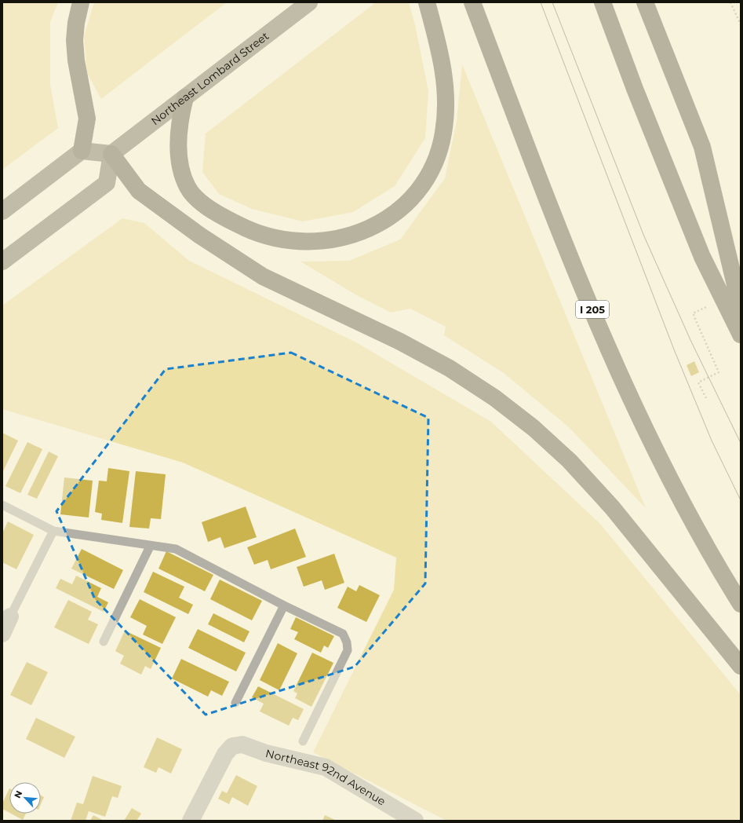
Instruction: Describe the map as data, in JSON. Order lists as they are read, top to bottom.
{
  "streets": {
    "highway": ["I 205"],
    "main road": ["Northeast Lombard Street"],
    "street": ["Northeast 92nd Avenue"]
  },
  "north": "top left"
}
